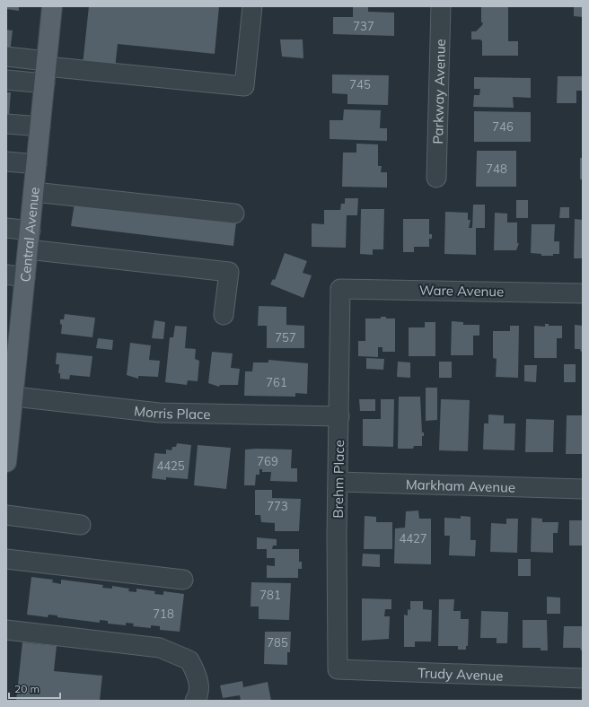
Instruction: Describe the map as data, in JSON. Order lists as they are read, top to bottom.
{
  "streets": {
    "main road": ["Central Avenue"],
    "street": [
      "Parkway Avenue",
      "Ware Avenue",
      "Morris Place",
      "Brehm Place",
      "Markham Avenue",
      "Trudy Avenue"
    ]
  },
  "crossings": [
    ["Central Avenue", "Morris Place"],
    ["Ware Avenue", "Brehm Place"],
    ["Morris Place", "Brehm Place"],
    ["Brehm Place", "Markham Avenue"],
    ["Brehm Place", "Trudy Avenue"]
  ],
  "house_numbers": [
    "737",
    "745",
    "746",
    "748",
    "757",
    "761",
    "769",
    "4425",
    "773",
    "4427",
    "781",
    "718",
    "785"
  ],
  "scale_bar": "20 m"
}
